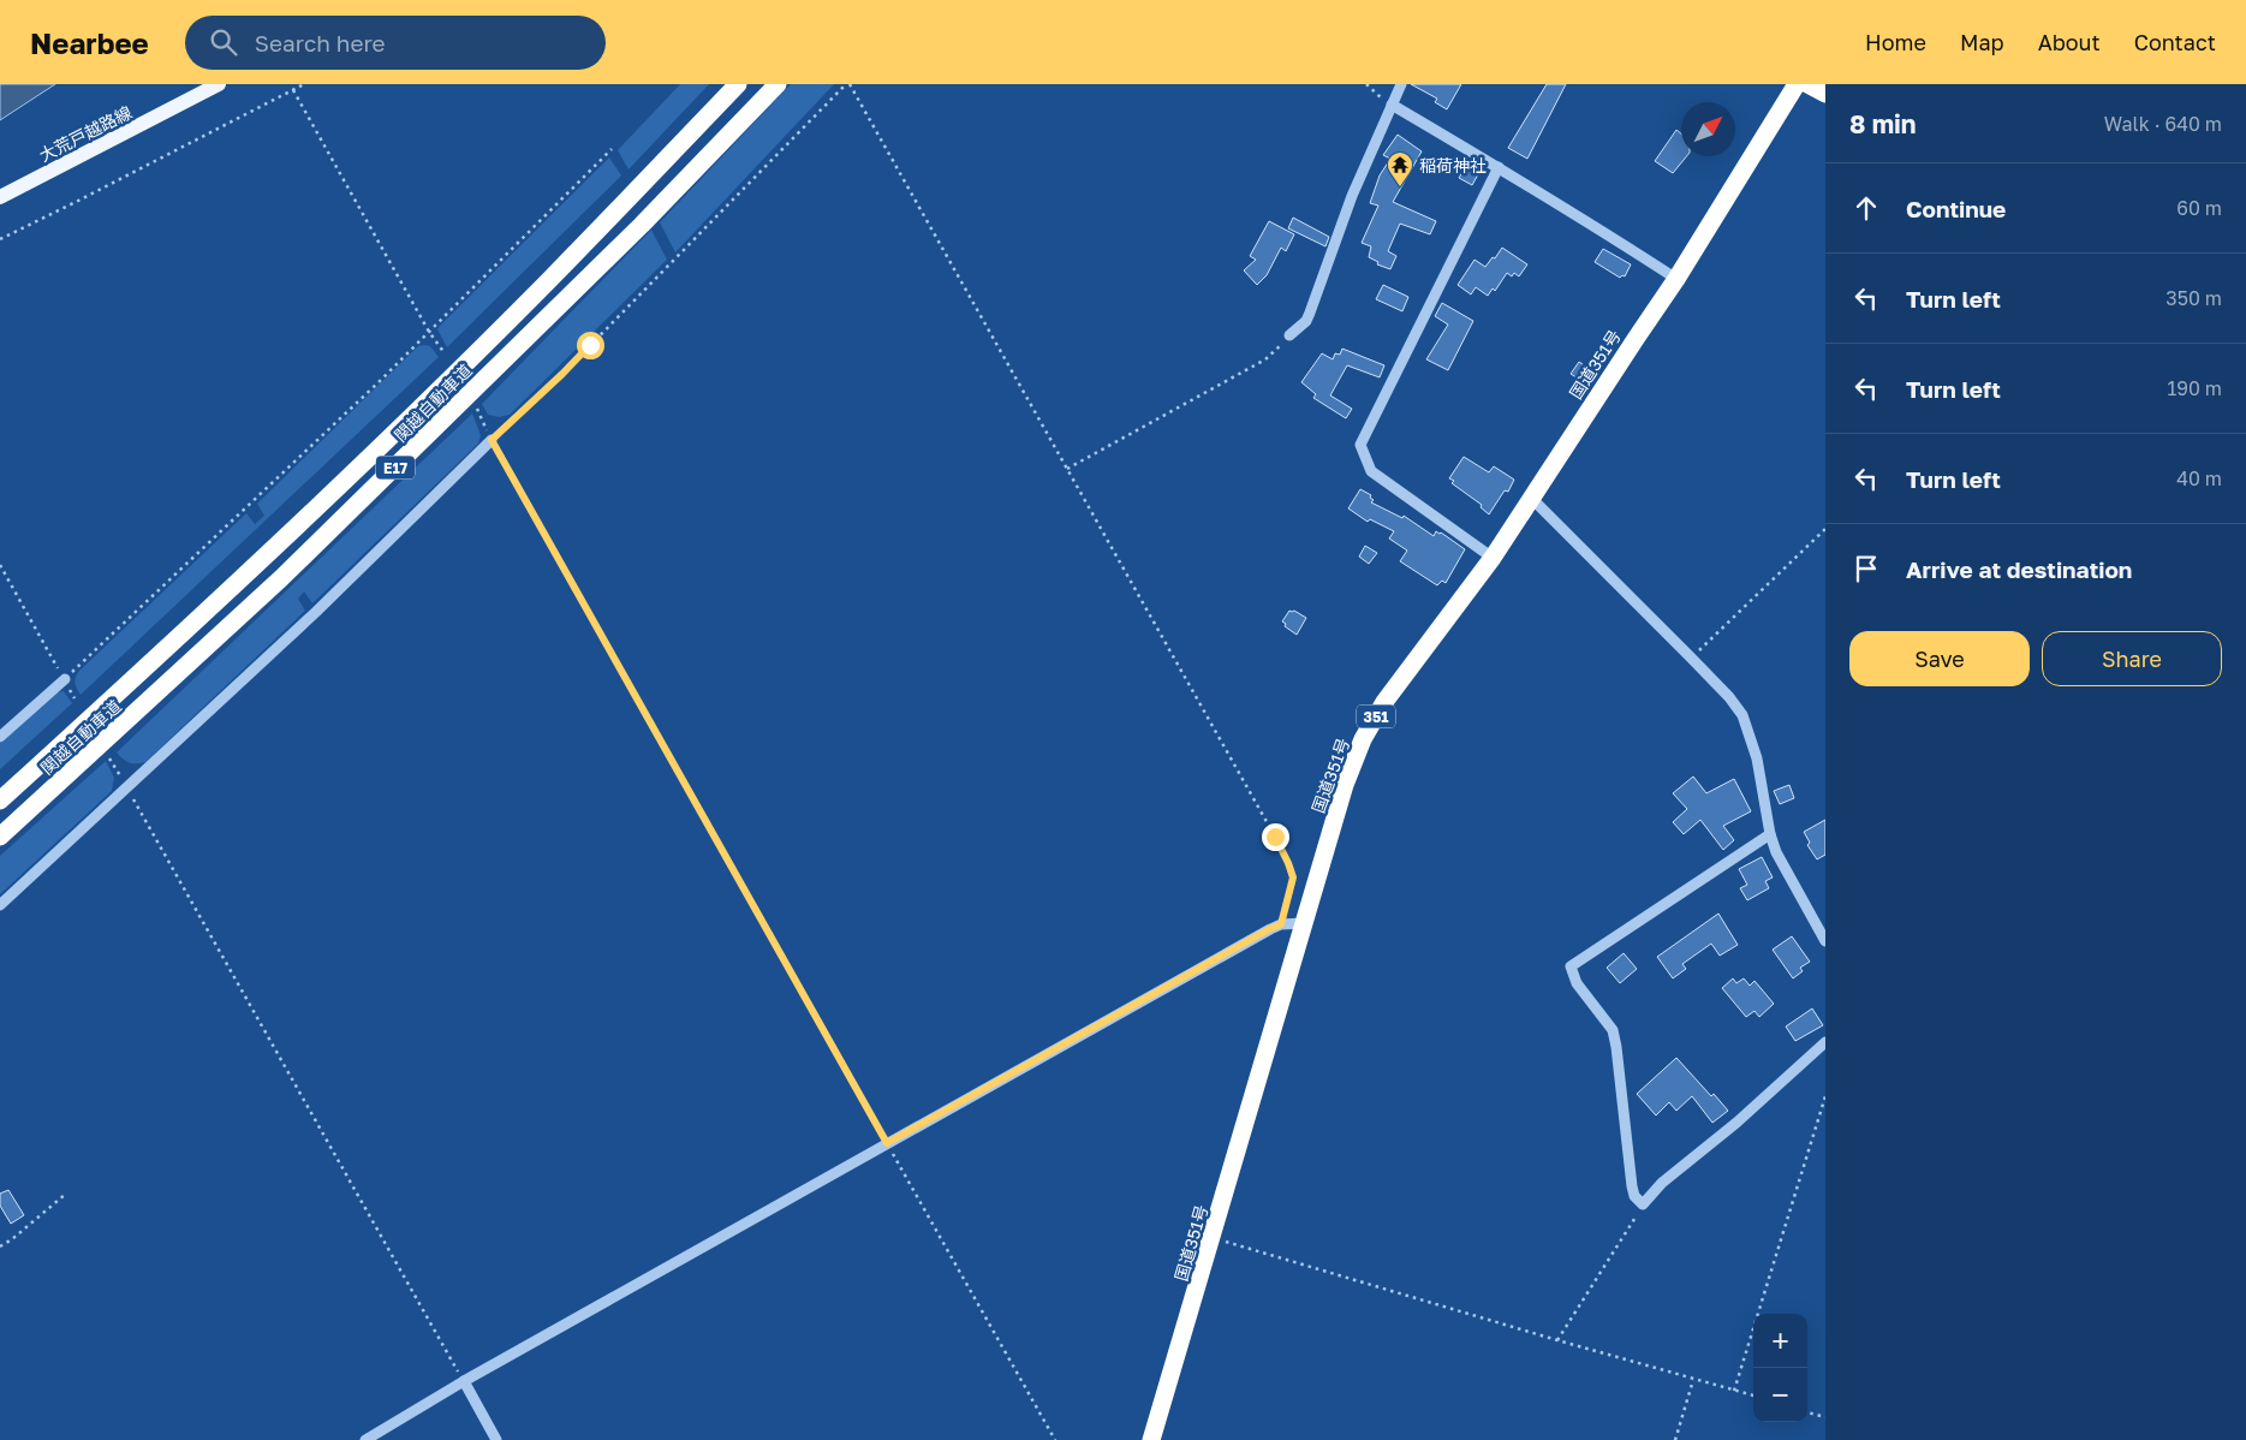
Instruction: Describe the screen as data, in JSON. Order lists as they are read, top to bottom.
{
  "streets": {
    "highway": [
      "国道351号",
      "関越自動車道",
      "E17",
      "351"
    ],
    "main road": ["大荒戸越路線"]
  },
  "places": {
    "temple": ["稲荷神社"]
  },
  "north": "top right",
  "page": {
    "header": "Nearbee",
    "search": "Search here",
    "nav": [
      "Home",
      "Map",
      "About",
      "Contact"
    ],
    "heading": ["8 min", "Walk · 640 m"],
    "list": [
      ["Continue", "60 m"],
      ["Turn left", "350 m"],
      ["Turn left", "190 m"],
      ["Turn left", "40 m"],
      "Arrive at destination"
    ],
    "buttons": ["Save", "Share"],
    "map_buttons": ["+", "−"]
  }
}
